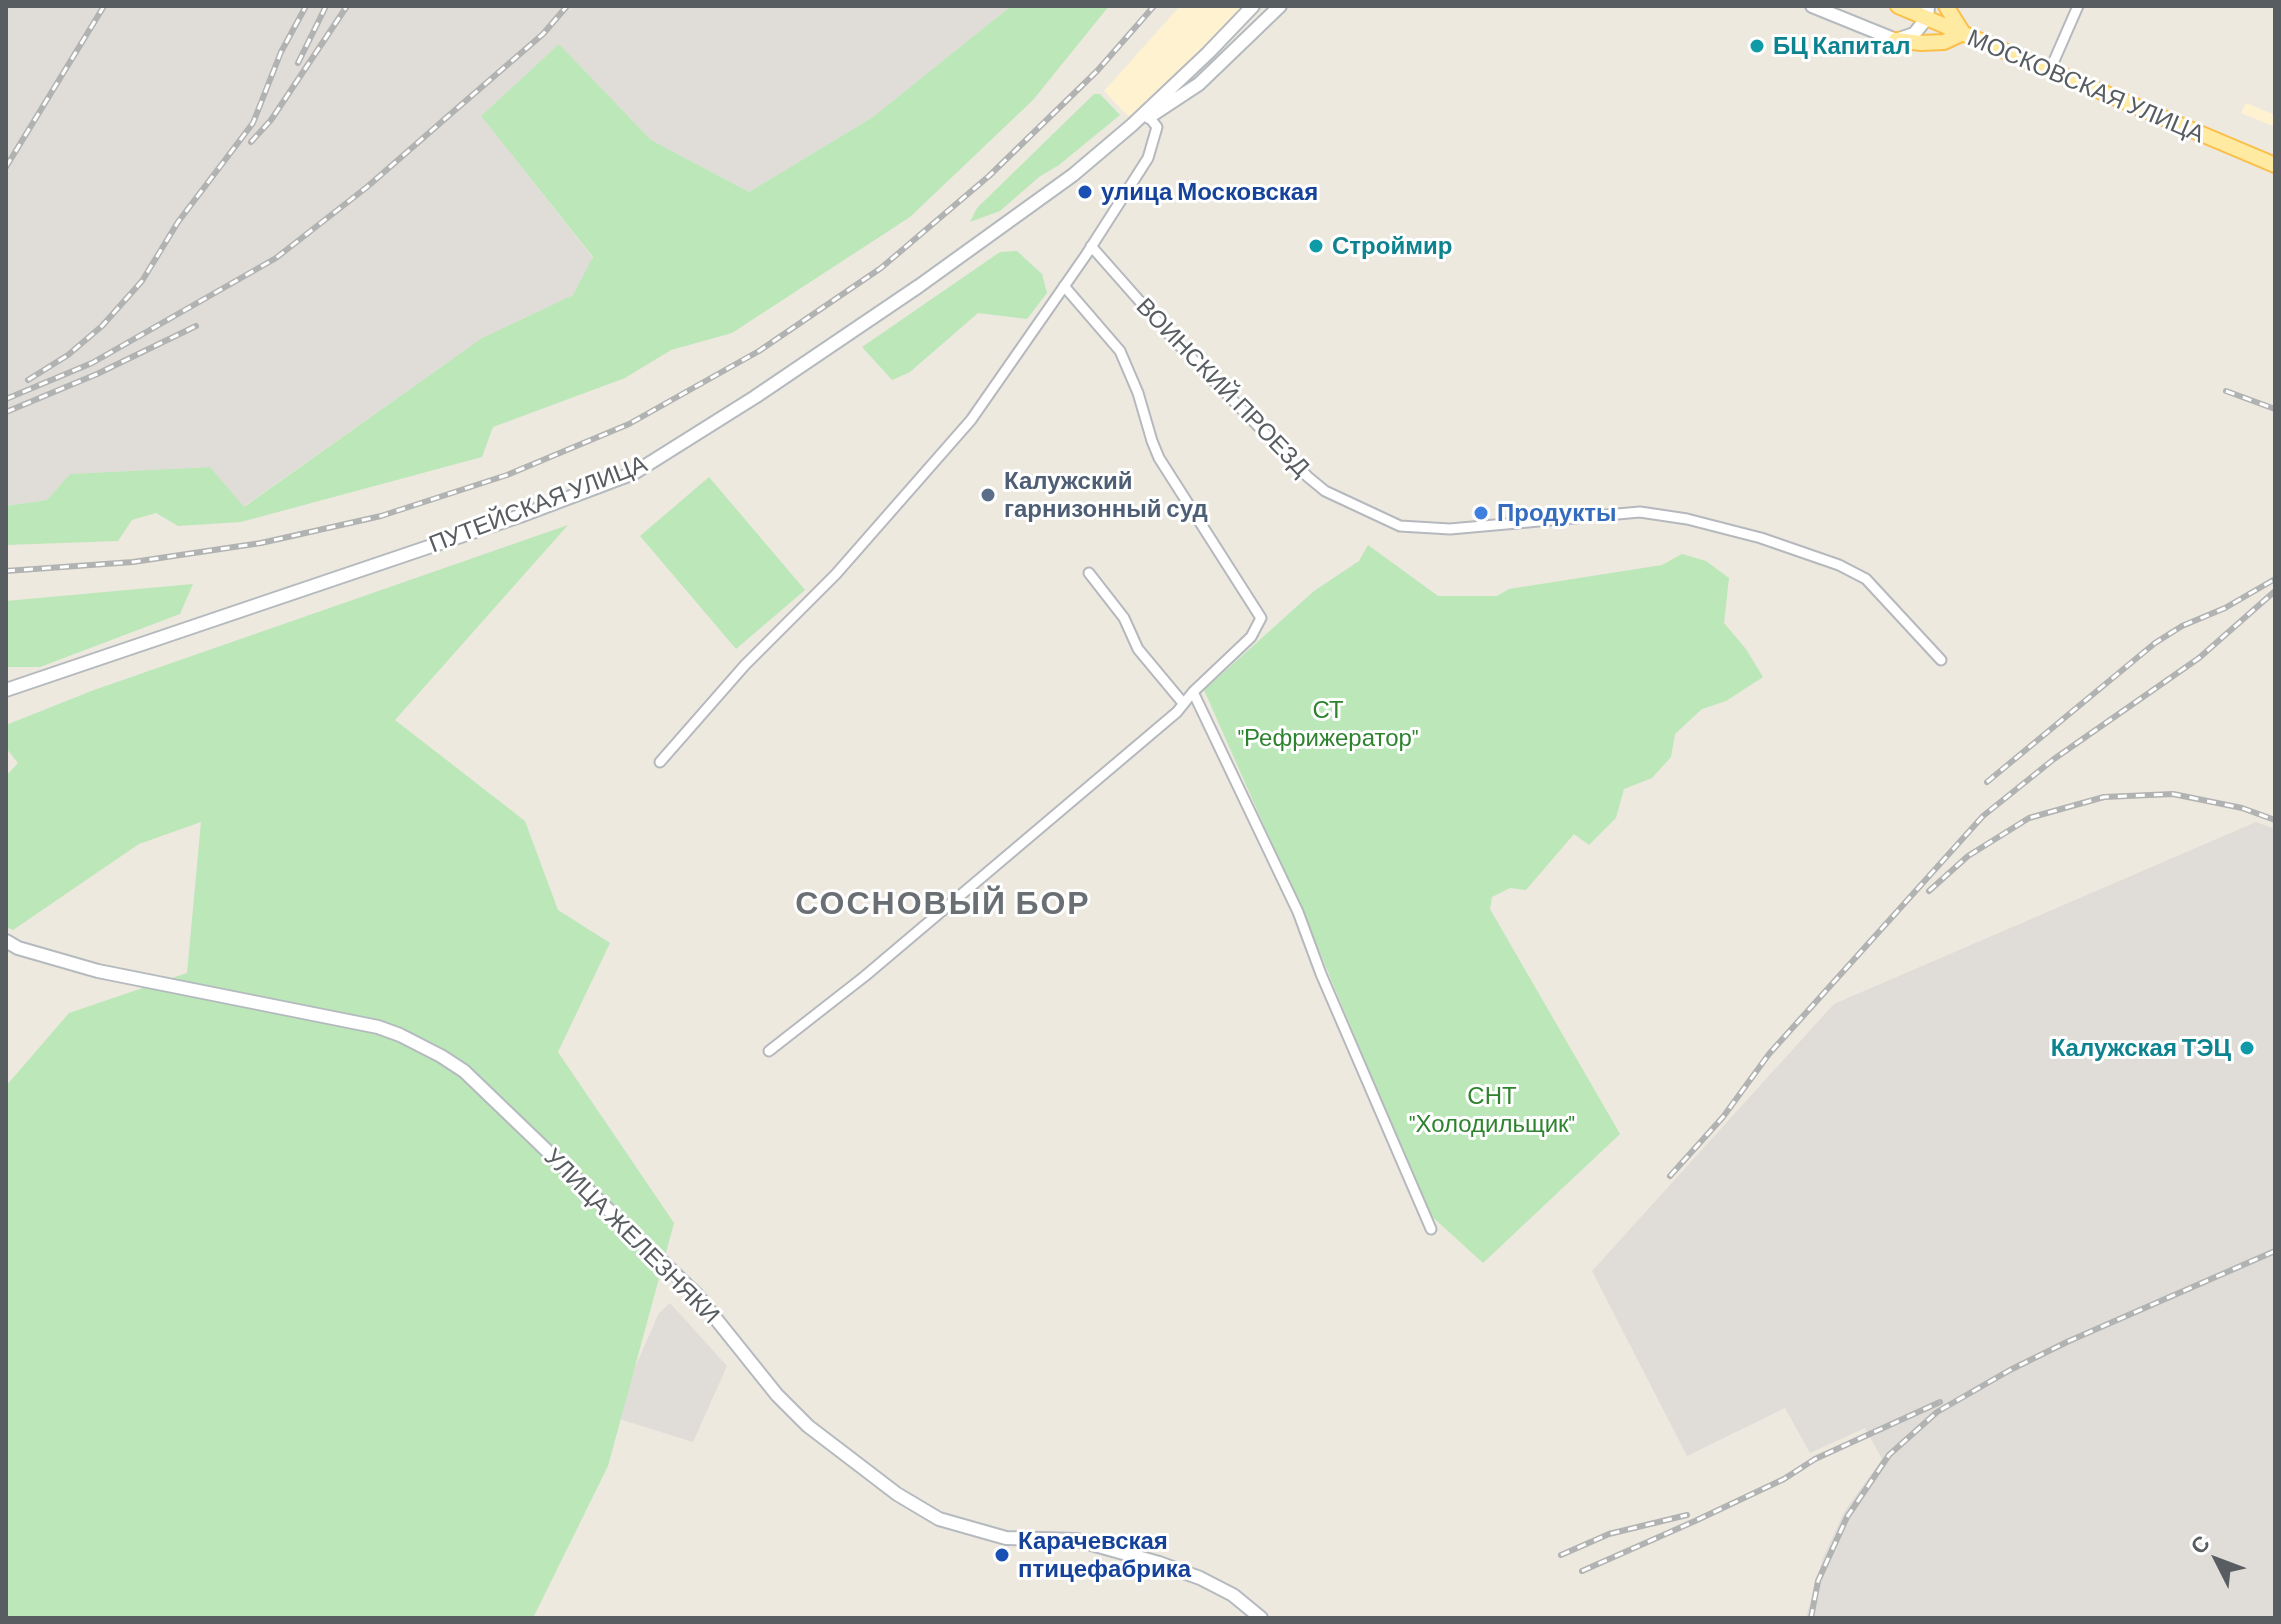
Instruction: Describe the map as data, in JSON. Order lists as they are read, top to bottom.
{
  "streets": {
    "main road": ["МОСКОВСКАЯ УЛИЦА"],
    "street": ["ВОИНСКИЙ ПРОЕЗД", "ПУТЕЙСКАЯ УЛИЦА", "УЛИЦА ЖЕЛЕЗНЯКИ"]
  },
  "districts": ["СОСНОВЫЙ БОР"],
  "parks": ["СТ \"Рефрижератор\"", "СНТ \"Холодильщик\""],
  "places": [
    "БЦ Капитал",
    "улица Московская",
    "Строймир",
    "Калужский гарнизонный суд",
    "Продукты",
    "Калужская ТЭЦ",
    "Карачевская птицефабрика"
  ],
  "north": "top left"
}
